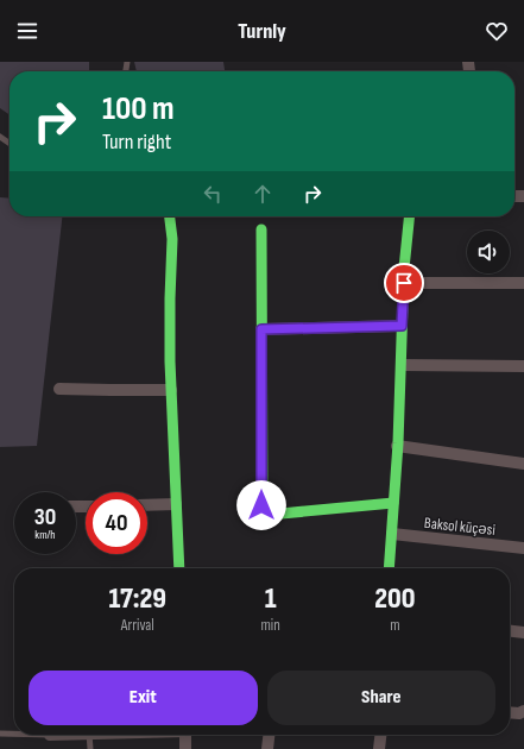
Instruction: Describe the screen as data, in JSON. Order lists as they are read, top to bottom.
{
  "streets": {
    "street": ["Baksol küçəsi"]
  },
  "page": {
    "header": "Turnly",
    "turn": ["100 m", "Turn right"],
    "speed": "30 km/h",
    "limit": "40",
    "eta": [
      "17:29",
      "Arrival",
      "1",
      "min",
      "200",
      "m"
    ],
    "buttons": ["Exit", "Share"]
  }
}
